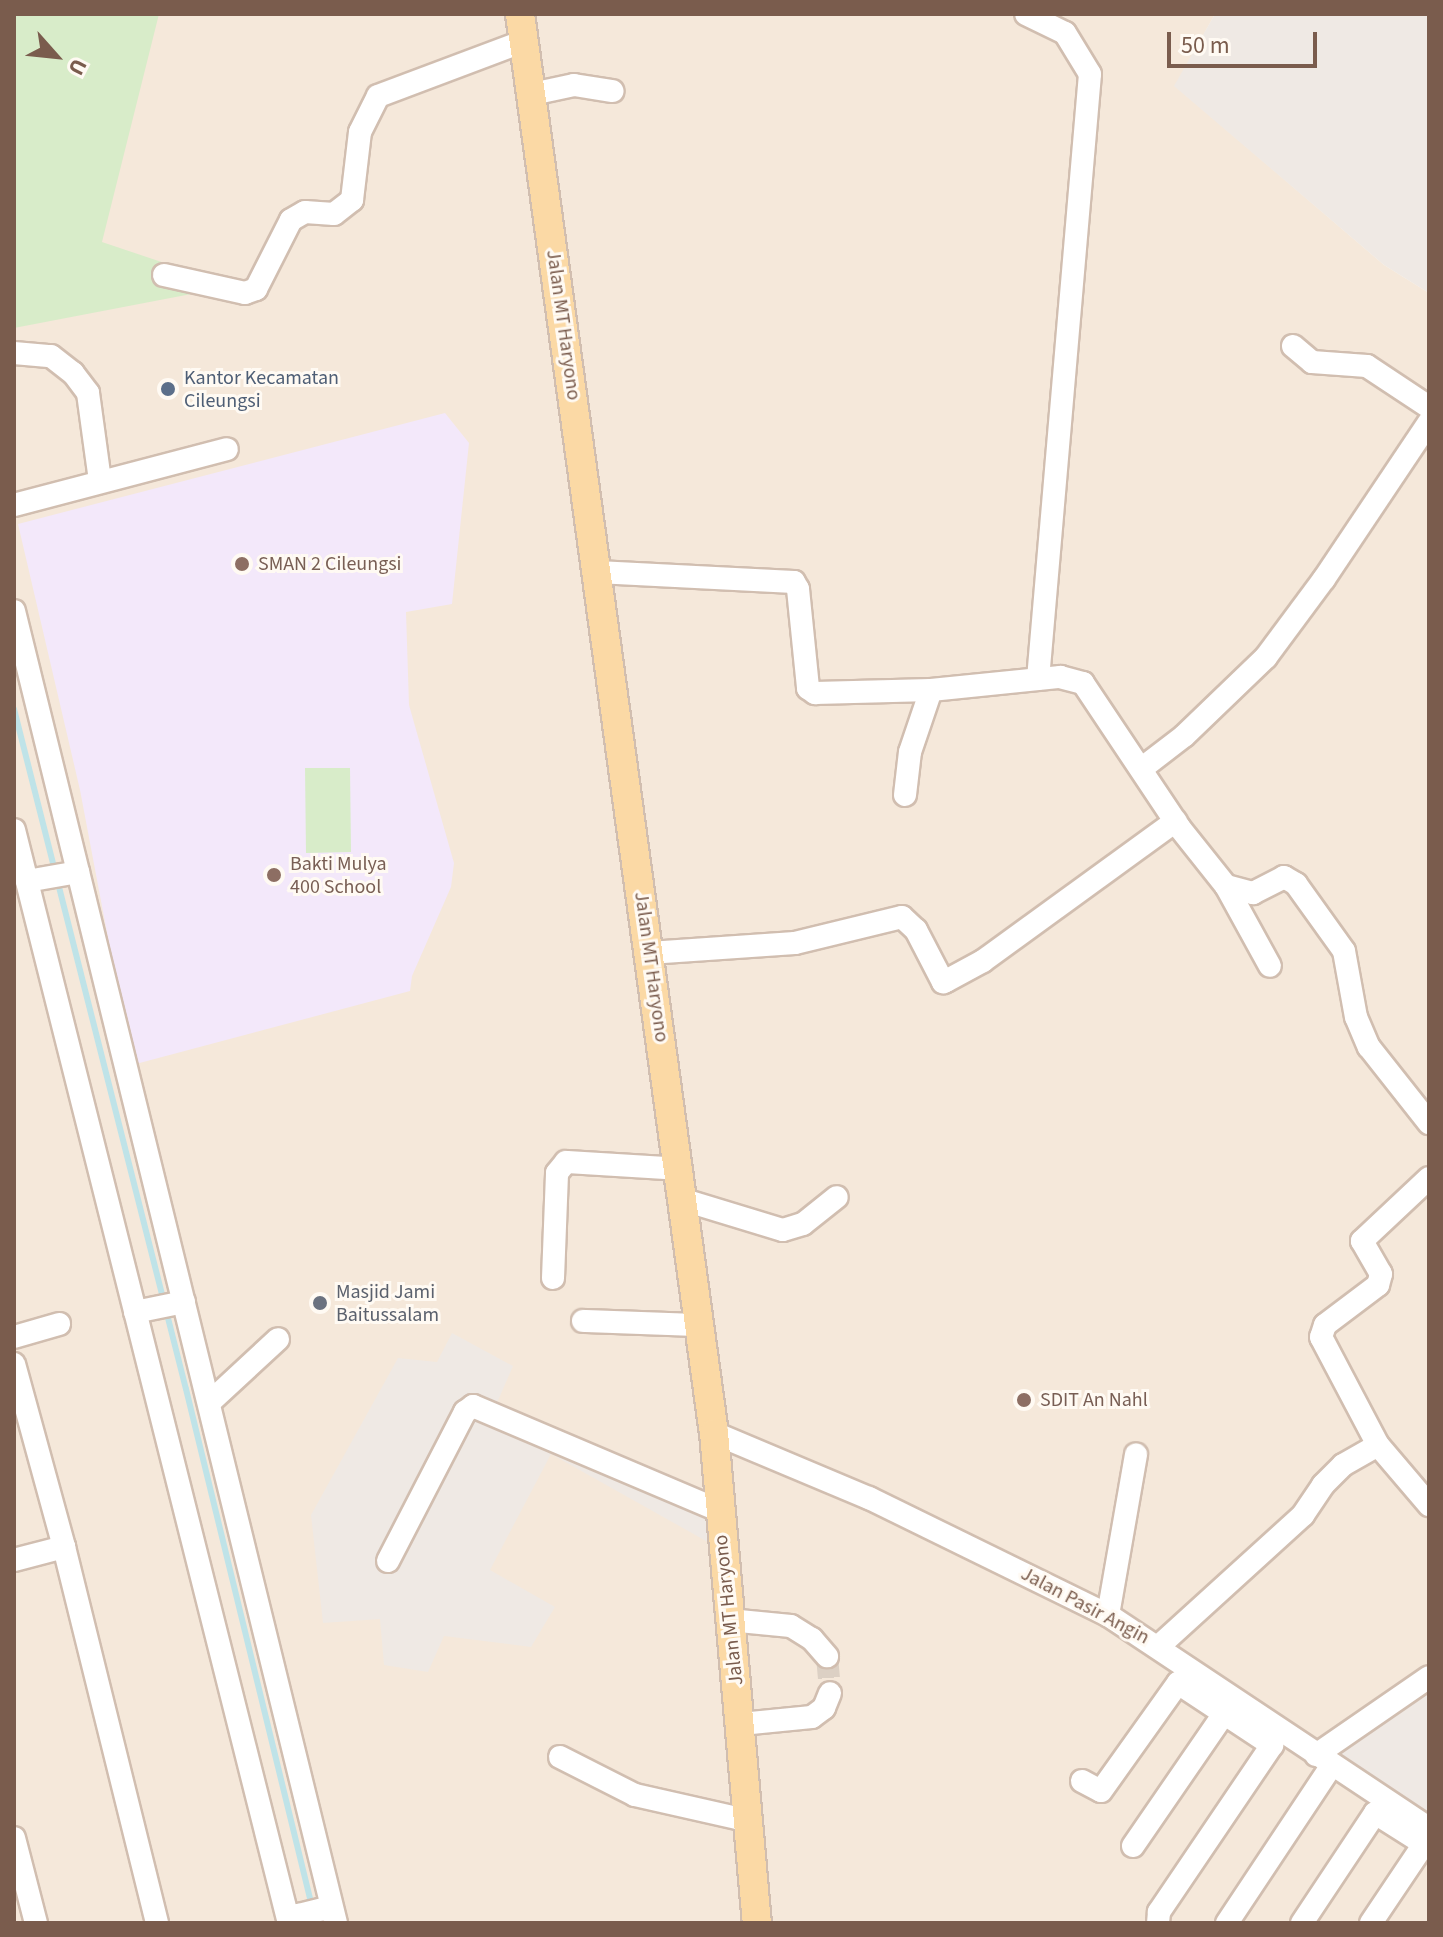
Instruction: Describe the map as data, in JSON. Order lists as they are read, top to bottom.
{
  "streets": {
    "main road": ["Jalan MT Haryono"],
    "street": ["Jalan Pasir Angin"]
  },
  "crossings": [
    ["Jalan MT Haryono", "Jalan Pasir Angin"]
  ],
  "places": [
    "Kantor Kecamatan Cileungsi",
    "SMAN 2 Cileungsi",
    "Bakti Mulya 400 School",
    "Masjid Jami Baitussalam",
    "SDIT An Nahl"
  ],
  "scale_bar": "50 m",
  "north": "bottom right"
}
